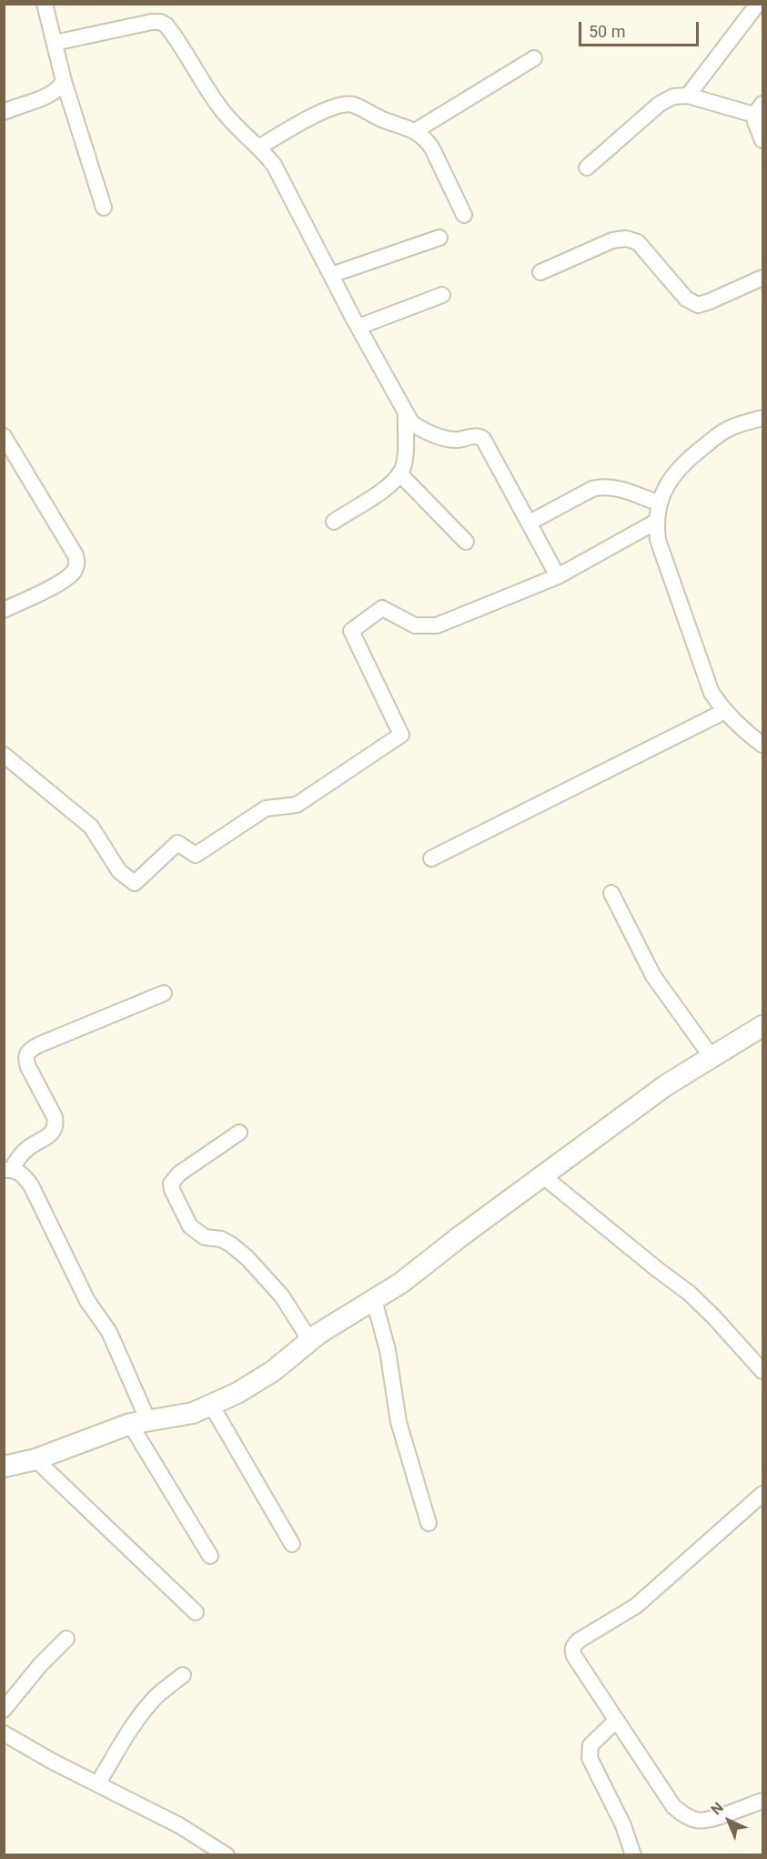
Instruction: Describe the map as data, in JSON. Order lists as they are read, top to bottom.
{
  "scale_bar": "50 m",
  "north": "top left"
}
